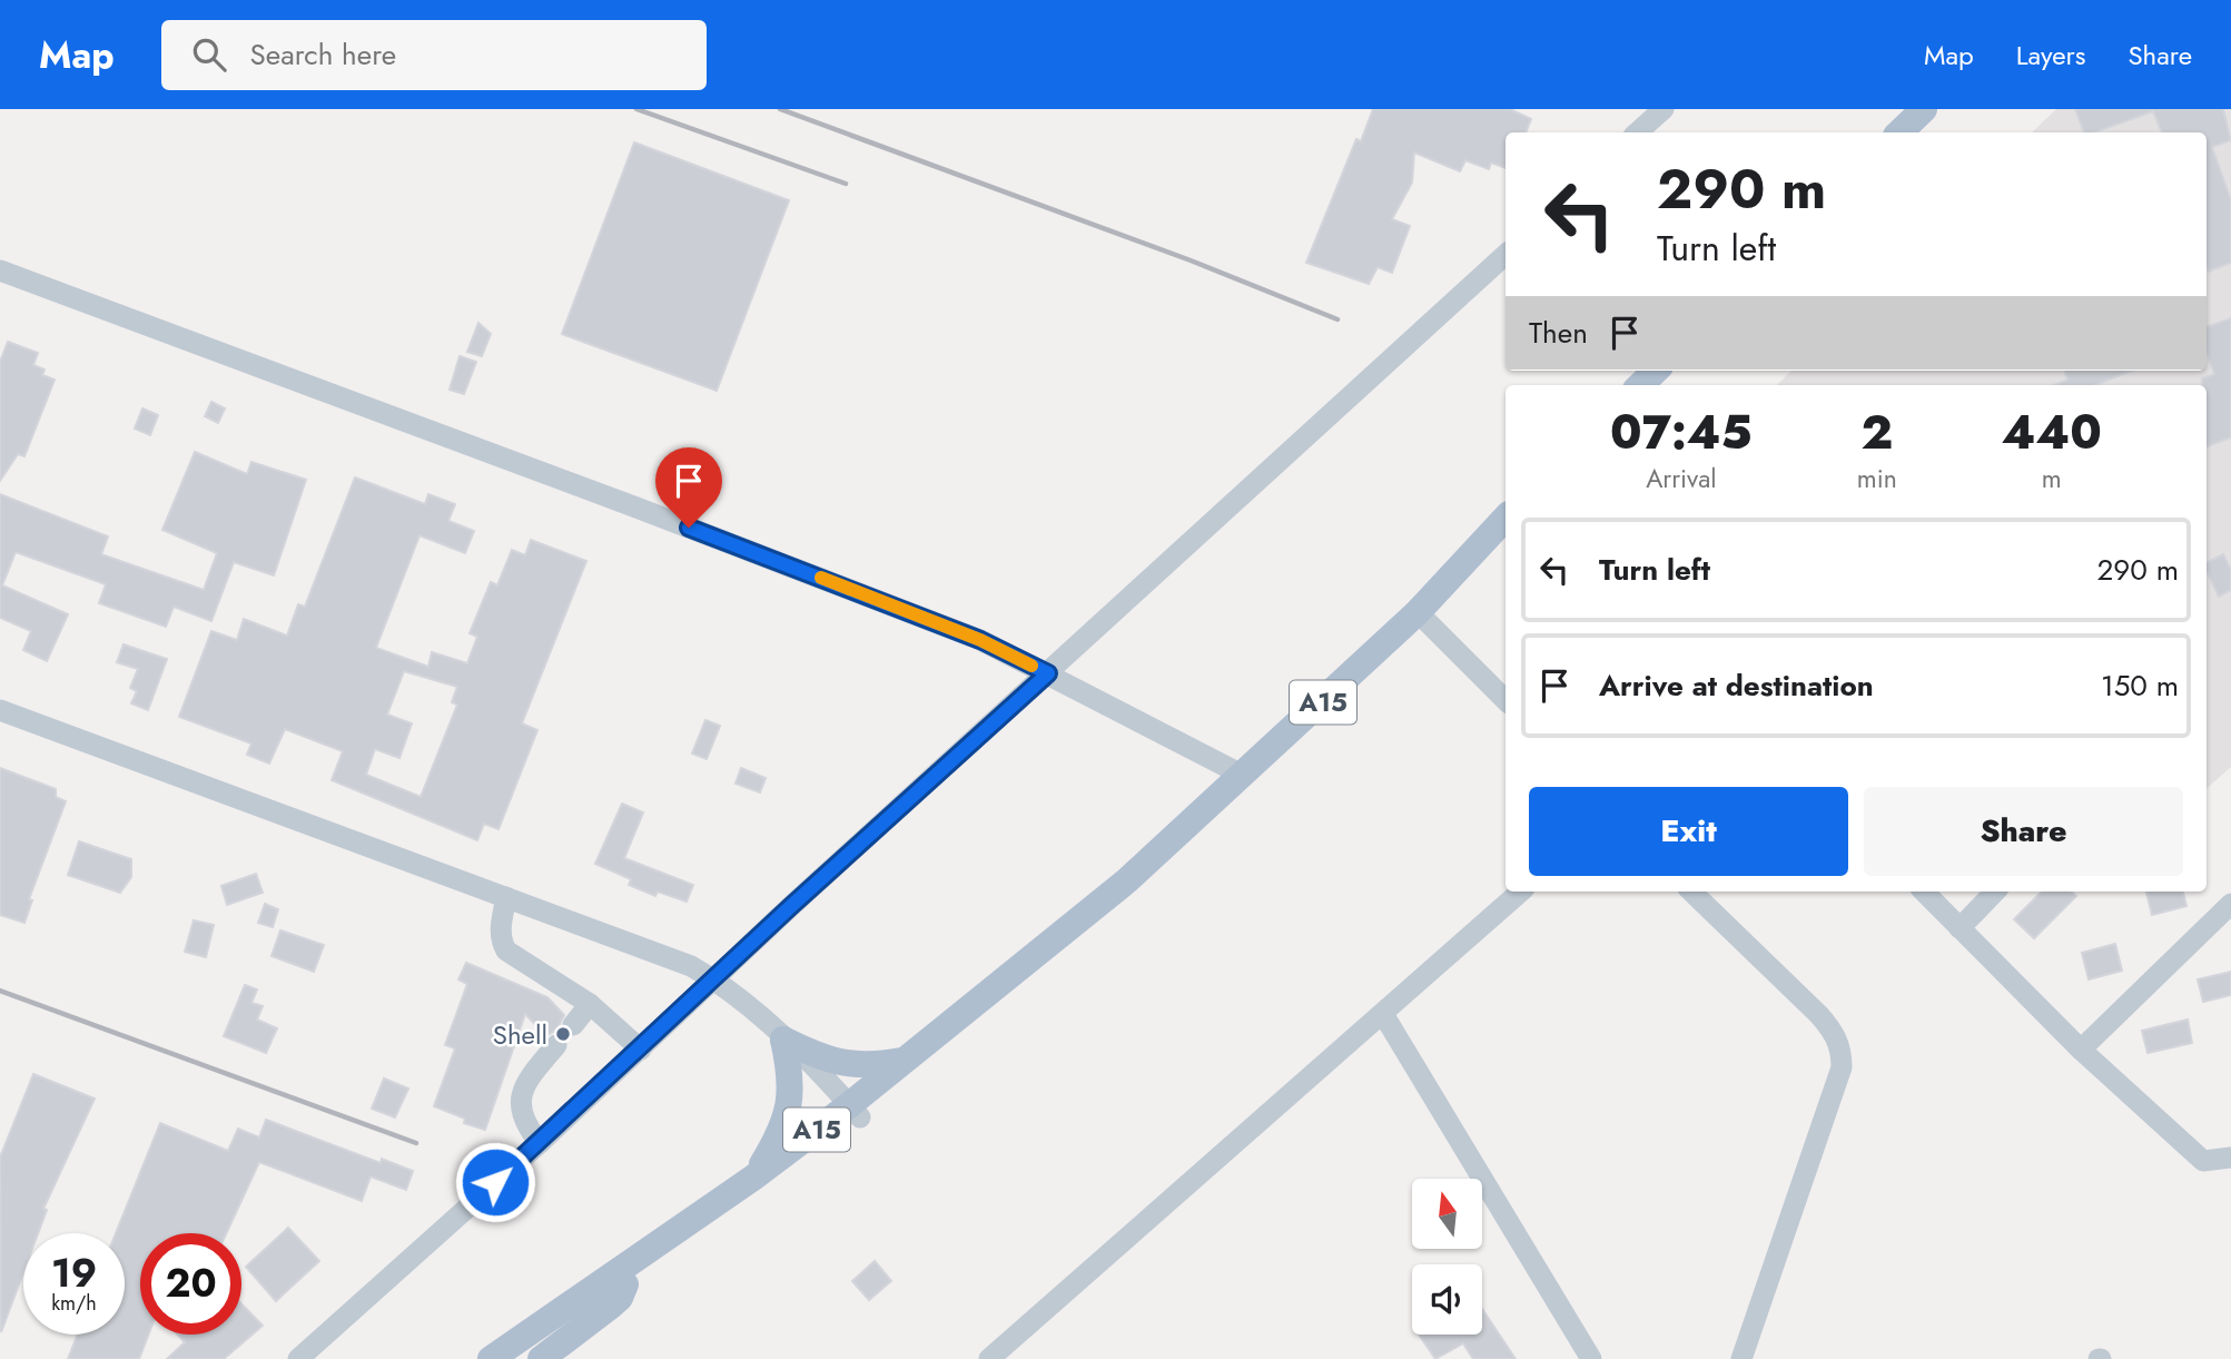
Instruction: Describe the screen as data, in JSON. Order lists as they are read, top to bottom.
{
  "streets": {
    "main road": ["A15"]
  },
  "places": ["Shell"],
  "north": "top",
  "page": {
    "header": "Map",
    "search": "Search here",
    "nav": ["Map", "Layers", "Share"],
    "turn": ["290 m", "Turn left"],
    "then": "Then",
    "eta": [
      "07:45",
      "Arrival",
      "2",
      "min",
      "440",
      "m"
    ],
    "list": [
      {
        "name": "Turn left",
        "value": "290 m"
      },
      {
        "name": "Arrive at destination",
        "value": "150 m"
      }
    ],
    "buttons": ["Exit", "Share"],
    "speed": "19 km/h",
    "limit": "20"
  }
}
